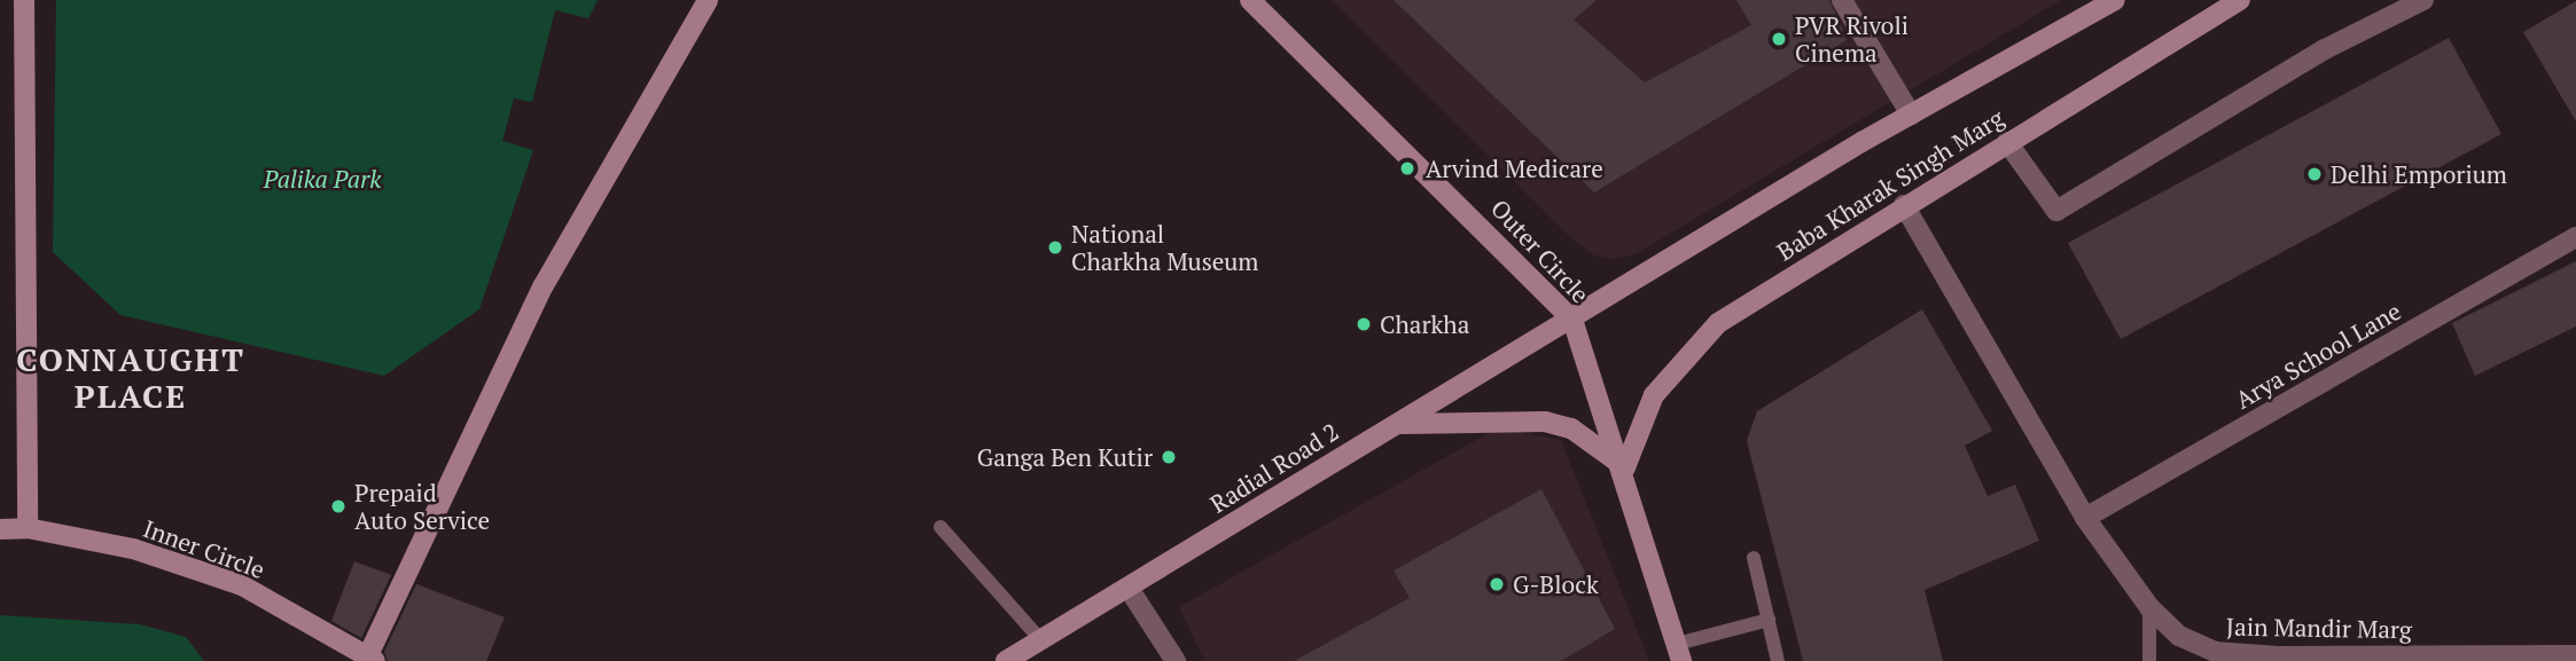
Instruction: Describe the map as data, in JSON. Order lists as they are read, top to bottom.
{
  "streets": {
    "main road": [
      "Baba Kharak Singh Marg",
      "Outer Circle",
      "Radial Road 2",
      "Inner Circle"
    ],
    "street": ["Arya School Lane", "Jain Mandir Marg"]
  },
  "crossings": [
    ["Baba Kharak Singh Marg", "Outer Circle"],
    ["Baba Kharak Singh Marg", "Radial Road 2"],
    ["Baba Kharak Singh Marg", "Jain Mandir Marg"],
    ["Outer Circle", "Radial Road 2"],
    ["Arya School Lane", "Jain Mandir Marg"]
  ],
  "districts": ["CONNAUGHT PLACE"],
  "parks": ["Palika Park"],
  "places": [
    "PVR Rivoli Cinema",
    "Arvind Medicare",
    "Delhi Emporium",
    "National Charkha Museum",
    "Charkha",
    "Ganga Ben Kutir",
    "Prepaid Auto Service",
    "G-Block"
  ]
}
